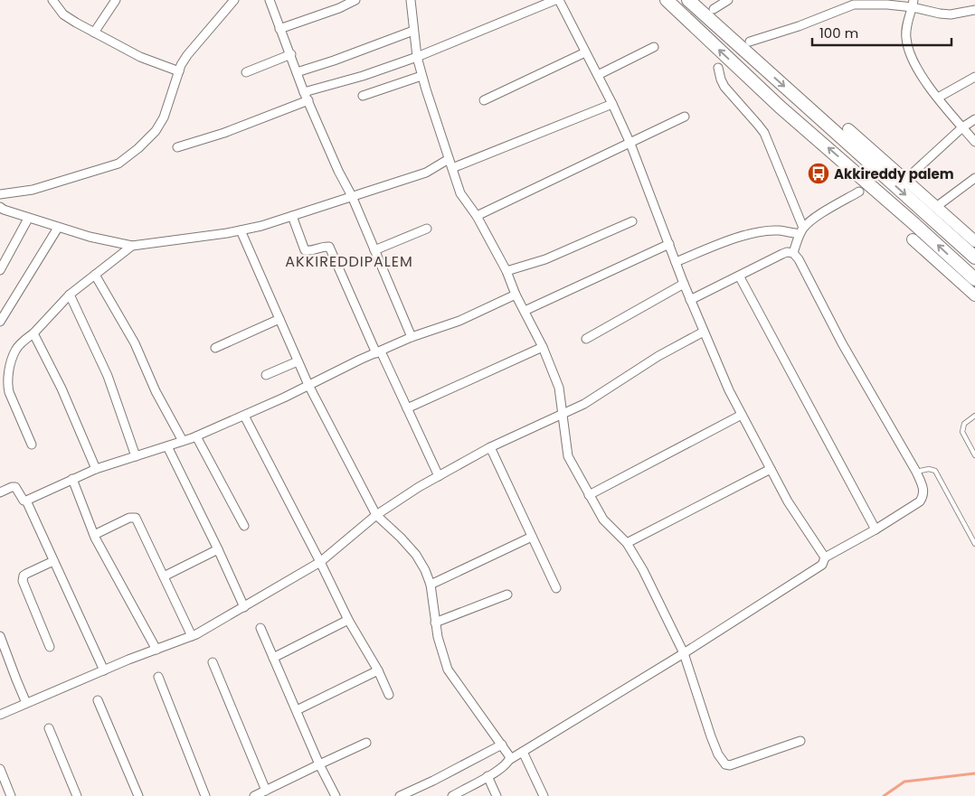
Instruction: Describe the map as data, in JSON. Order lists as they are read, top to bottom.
{
  "districts": ["AKKIREDDIPALEM"],
  "places": {
    "bus stop": ["Akkireddy palem"]
  },
  "scale_bar": "100 m"
}
